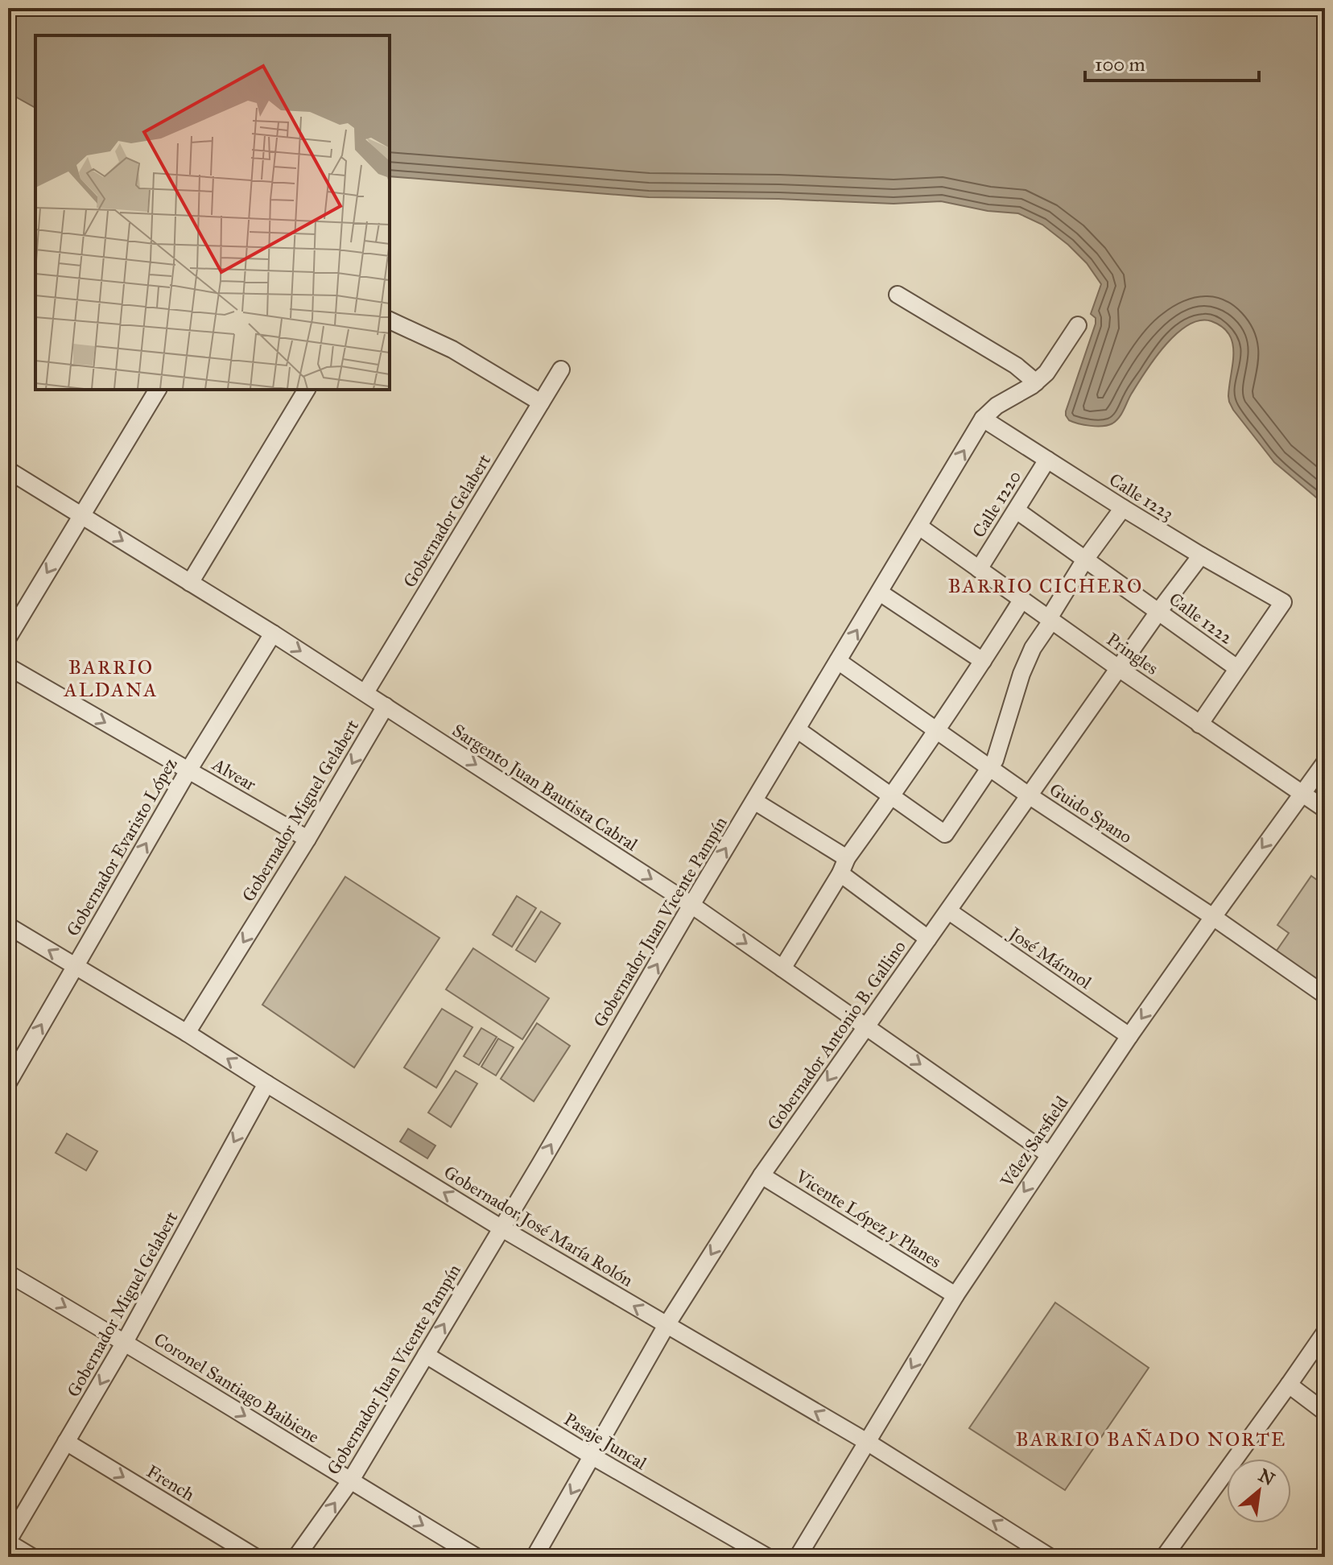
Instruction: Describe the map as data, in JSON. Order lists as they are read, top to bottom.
{
  "streets": {
    "street": [
      "Calle 1223",
      "Calle 1220",
      "Gobernador Gelabert",
      "Calle 1222",
      "Pringles",
      "Alvear",
      "Sargento Juan Bautista Cabral",
      "Gobernador Miguel Gelabert",
      "Guido Spano",
      "Gobernador Evaristo López",
      "Gobernador Juan Vicente Pampín",
      "José Mármol",
      "Gobernador Antonio B. Gallino",
      "Vélez Sarsfield",
      "Vicente López y Planes",
      "Gobernador José María Rolón",
      "Coronel Santiago Baibiene",
      "Pasaje Juncal",
      "French"
    ]
  },
  "crossings": [
    ["Calle 1223", "Calle 1220"],
    ["Calle 1223", "Calle 1222"],
    ["Calle 1223", "Gobernador Juan Vicente Pampín"],
    ["Calle 1223", "Gobernador Antonio B. Gallino"],
    ["Calle 1220", "Calle 1222"],
    ["Calle 1220", "Pringles"],
    ["Gobernador Gelabert", "Sargento Juan Bautista Cabral"],
    ["Calle 1222", "Gobernador Antonio B. Gallino"],
    ["Pringles", "Gobernador Juan Vicente Pampín"],
    ["Pringles", "Gobernador Antonio B. Gallino"],
    ["Pringles", "Vélez Sarsfield"],
    ["Alvear", "Gobernador Miguel Gelabert"],
    ["Alvear", "Gobernador Evaristo López"],
    ["Sargento Juan Bautista Cabral", "Gobernador Miguel Gelabert"],
    ["Sargento Juan Bautista Cabral", "Gobernador Evaristo López"],
    ["Sargento Juan Bautista Cabral", "Gobernador Juan Vicente Pampín"],
    ["Sargento Juan Bautista Cabral", "Gobernador Antonio B. Gallino"],
    ["Sargento Juan Bautista Cabral", "Vélez Sarsfield"],
    ["Gobernador Miguel Gelabert", "Gobernador José María Rolón"],
    ["Gobernador Miguel Gelabert", "Coronel Santiago Baibiene"],
    ["Gobernador Miguel Gelabert", "French"],
    ["Guido Spano", "Gobernador Juan Vicente Pampín"],
    ["Guido Spano", "Gobernador Antonio B. Gallino"],
    ["Guido Spano", "Vélez Sarsfield"],
    ["Gobernador Evaristo López", "Gobernador José María Rolón"],
    ["Gobernador Juan Vicente Pampín", "Gobernador José María Rolón"],
    ["Gobernador Juan Vicente Pampín", "Coronel Santiago Baibiene"],
    ["Gobernador Juan Vicente Pampín", "Pasaje Juncal"],
    ["José Mármol", "Gobernador Antonio B. Gallino"],
    ["José Mármol", "Vélez Sarsfield"],
    ["Gobernador Antonio B. Gallino", "Vicente López y Planes"],
    ["Gobernador Antonio B. Gallino", "Gobernador José María Rolón"],
    ["Gobernador Antonio B. Gallino", "Pasaje Juncal"],
    ["Vélez Sarsfield", "Vicente López y Planes"],
    ["Vélez Sarsfield", "Gobernador José María Rolón"]
  ],
  "one_way": [
    "Alvear",
    "Sargento Juan Bautista Cabral",
    "Gobernador Miguel Gelabert",
    "Gobernador Evaristo López",
    "Gobernador Juan Vicente Pampín",
    "Gobernador Antonio B. Gallino",
    "Vélez Sarsfield",
    "Gobernador José María Rolón",
    "Coronel Santiago Baibiene",
    "French"
  ],
  "districts": ["BARRIO CICHERO", "BARRIO ALDANA", "BARRIO BAÑADO NORTE"],
  "scale_bar": "100 m",
  "north": "top right"
}
